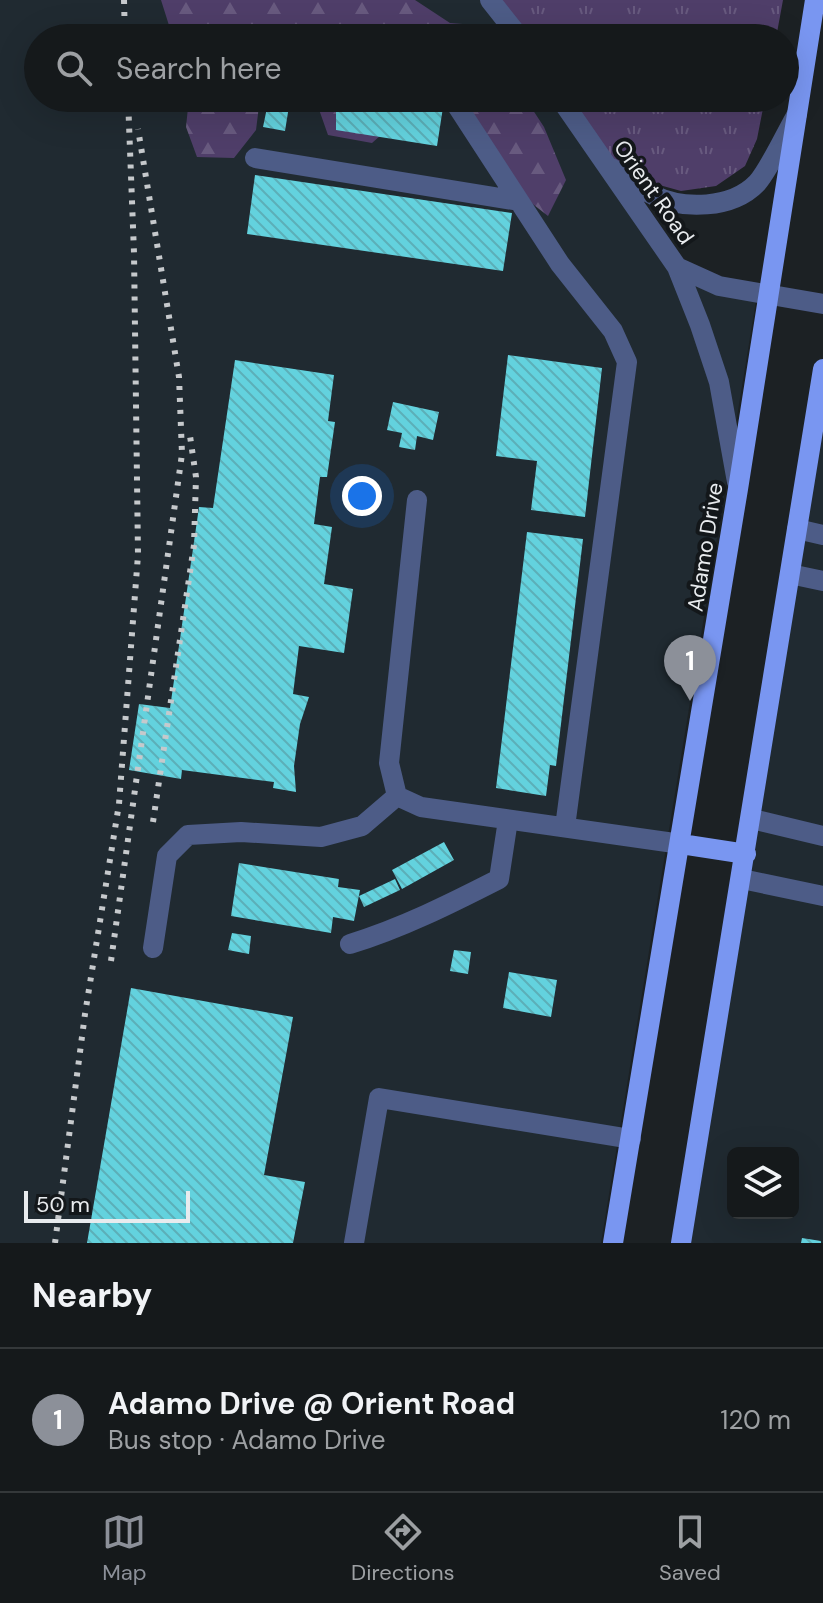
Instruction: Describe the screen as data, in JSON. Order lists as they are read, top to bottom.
{
  "streets": {
    "main road": ["Adamo Drive"],
    "street": ["Orient Road"]
  },
  "crossings": [
    ["Orient Road", "Adamo Drive"]
  ],
  "scale_bar": "50 m",
  "page": {
    "search": "Search here",
    "pins": "1",
    "scale": "50 m",
    "heading": "Nearby",
    "list": [
      {
        "mark": "1",
        "name": "Adamo Drive @ Orient Road",
        "note": "Bus stop · Adamo Drive",
        "value": "120 m"
      }
    ],
    "nav": ["Map", "Directions", "Saved"]
  }
}
